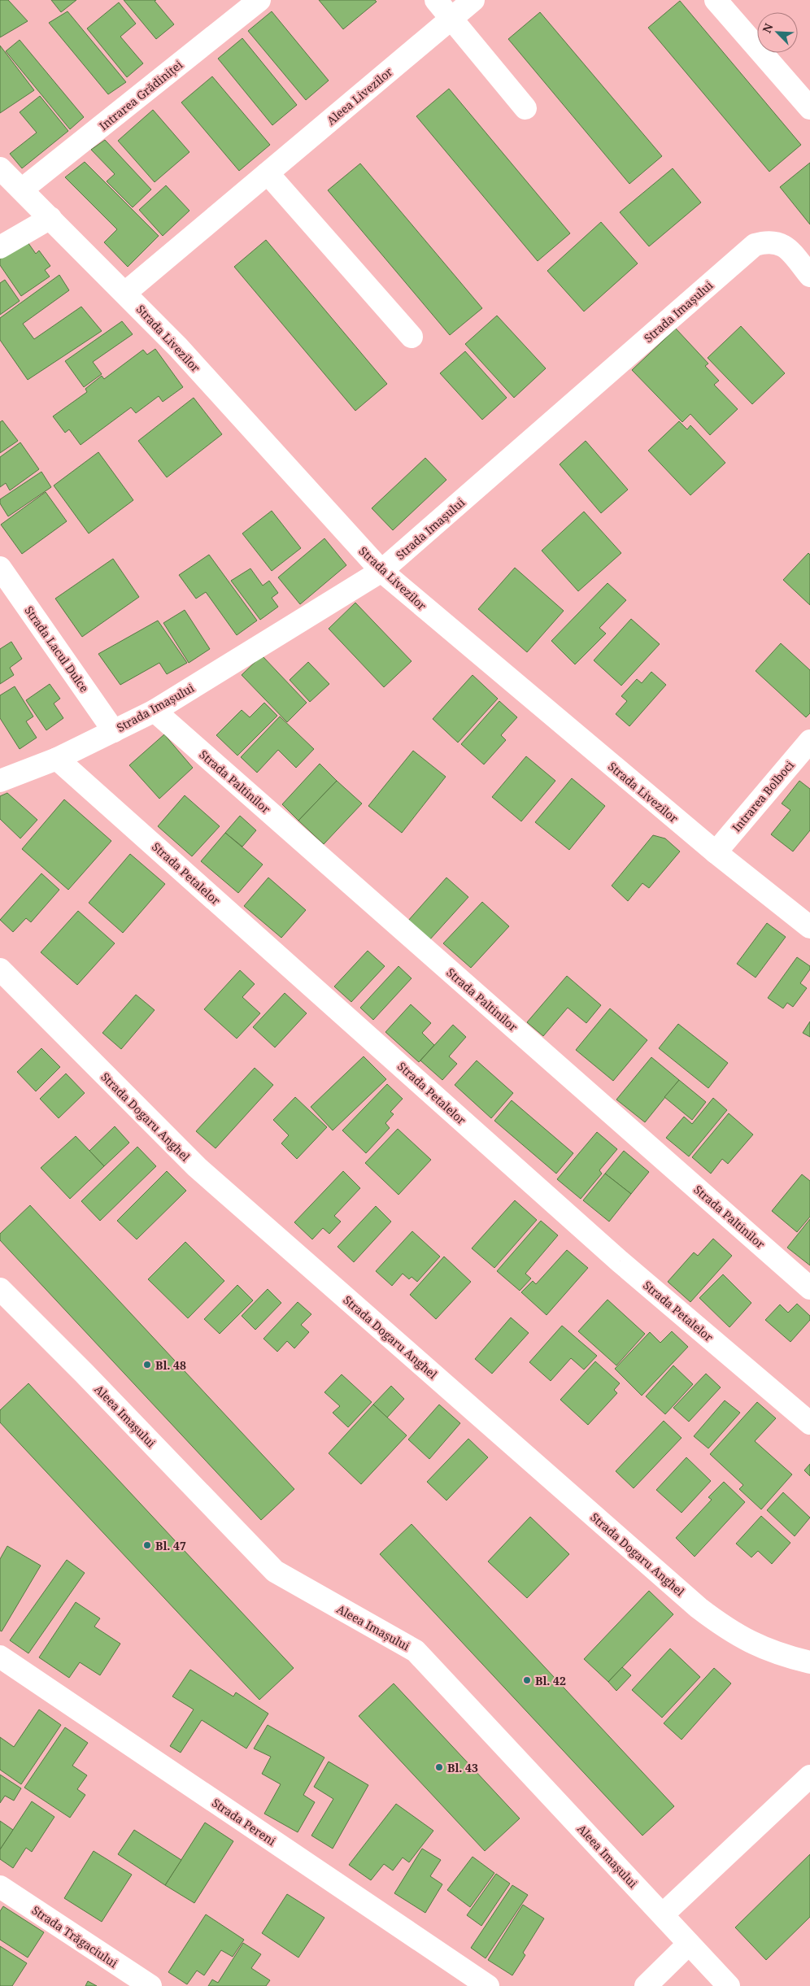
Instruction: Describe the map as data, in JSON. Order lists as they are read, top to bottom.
{
  "streets": {
    "street": [
      "Intrarea Grădiniței",
      "Aleea Livezilor",
      "Strada Imașului",
      "Strada Livezilor",
      "Strada Lacul Dulce",
      "Strada Paltinilor",
      "Intrarea Bolboci",
      "Strada Petalelor",
      "Strada Dogaru Anghel",
      "Aleea Imașului",
      "Strada Pereni",
      "Strada Trăgaciului"
    ]
  },
  "crossings": [
    ["Intrarea Grădiniței", "Strada Livezilor"],
    ["Aleea Livezilor", "Strada Livezilor"],
    ["Strada Imașului", "Strada Livezilor"],
    ["Strada Imașului", "Strada Lacul Dulce"],
    ["Strada Imașului", "Strada Paltinilor"],
    ["Strada Imașului", "Strada Petalelor"],
    ["Strada Livezilor", "Intrarea Bolboci"]
  ],
  "places": [
    "Bl. 48",
    "Bl. 47",
    "Bl. 42",
    "Bl. 43"
  ],
  "north": "top left"
}
